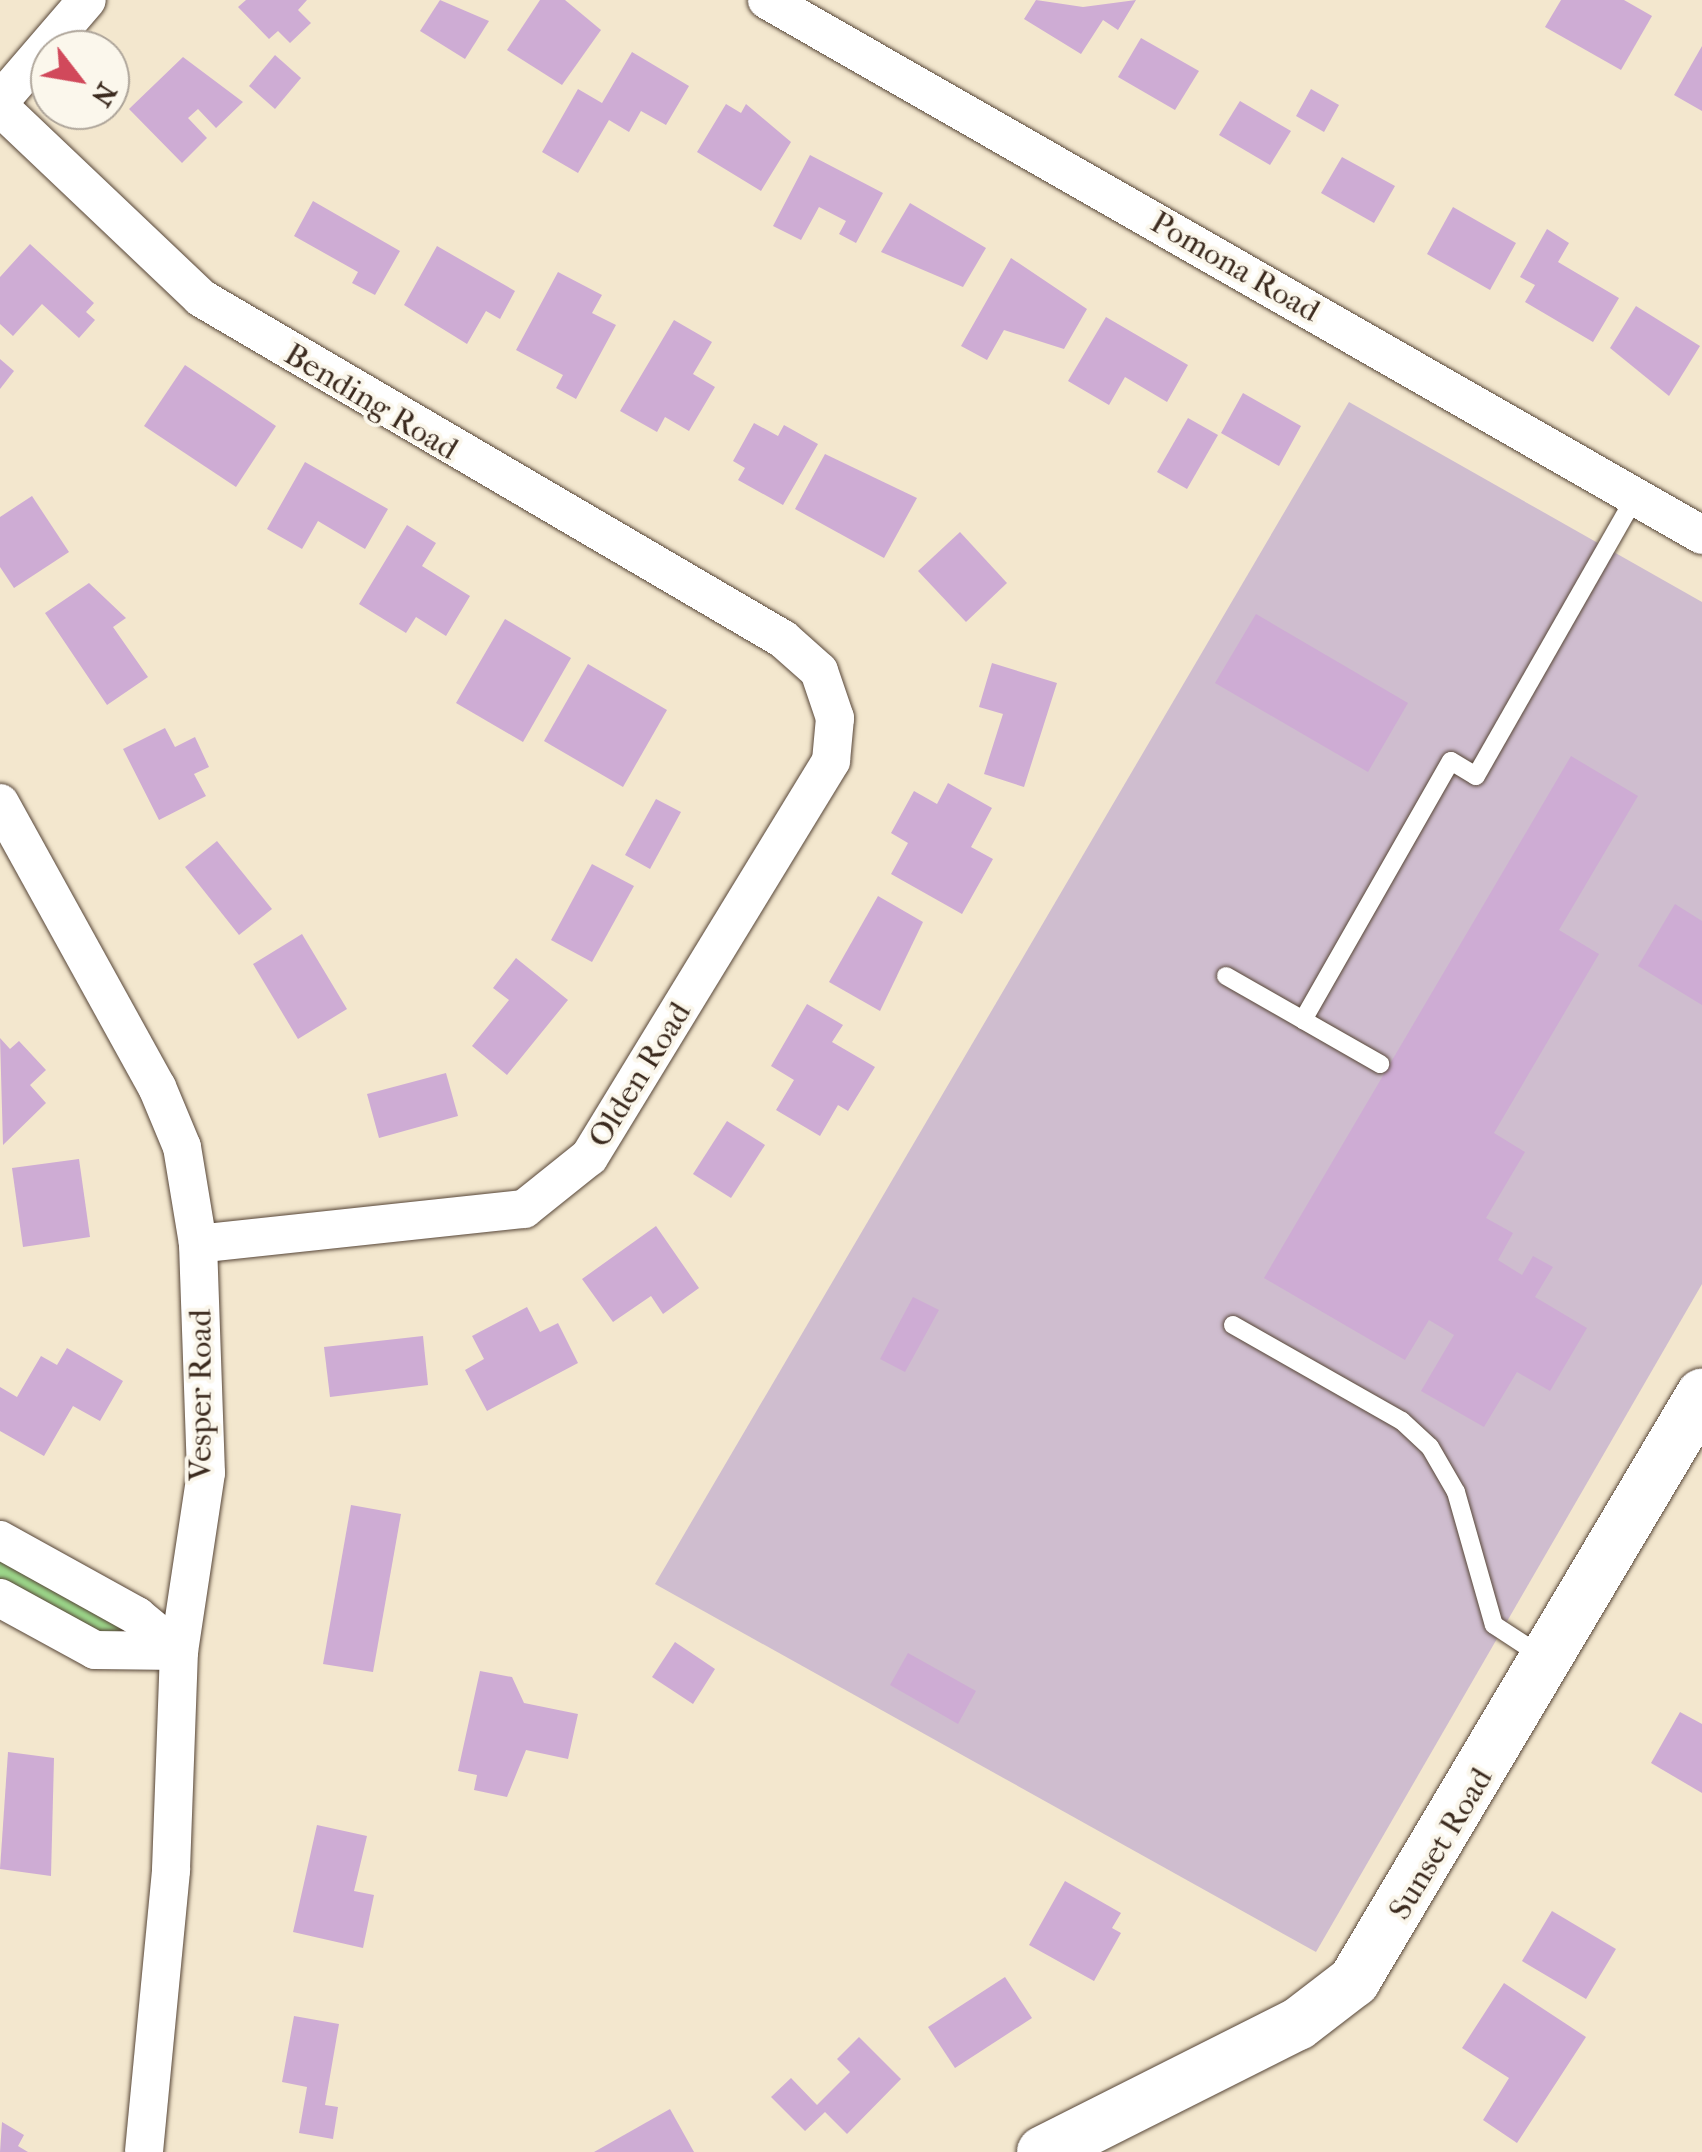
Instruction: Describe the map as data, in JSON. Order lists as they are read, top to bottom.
{
  "streets": {
    "street": [
      "Pomona Road",
      "Bending Road",
      "Olden Road",
      "Vesper Road",
      "Sunset Road"
    ]
  },
  "crossings": [
    ["Bending Road", "Olden Road"],
    ["Olden Road", "Vesper Road"]
  ],
  "north": "bottom right"
}
